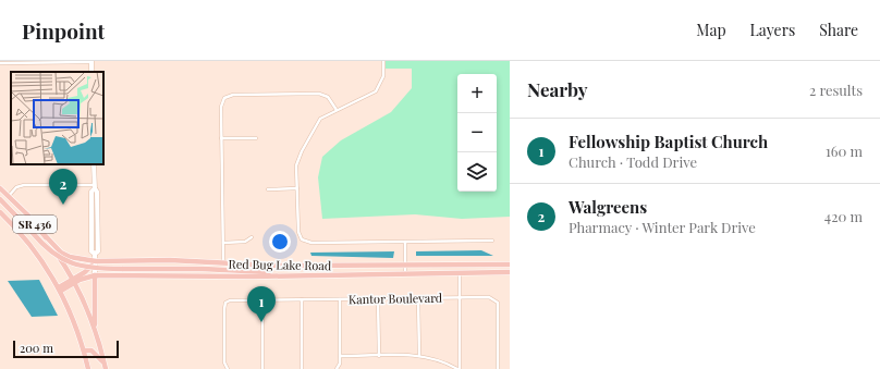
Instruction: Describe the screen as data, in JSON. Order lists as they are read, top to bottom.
{
  "streets": {
    "main road": ["SR 436", "Red Bug Lake Road"],
    "street": ["Kantor Boulevard"]
  },
  "crossings": [
    ["SR 436", "Red Bug Lake Road"]
  ],
  "scale_bar": "200 m",
  "page": {
    "header": "Pinpoint",
    "nav": ["Map", "Layers", "Share"],
    "heading": ["Nearby", "2 results"],
    "map_buttons": ["+", "−"],
    "list": [
      {
        "mark": "1",
        "name": "Fellowship Baptist Church",
        "note": "Church · Todd Drive",
        "value": "160 m"
      },
      {
        "mark": "2",
        "name": "Walgreens",
        "note": "Pharmacy · Winter Park Drive",
        "value": "420 m"
      }
    ],
    "pins": ["2", "1"],
    "scale": "200 m"
  }
}
